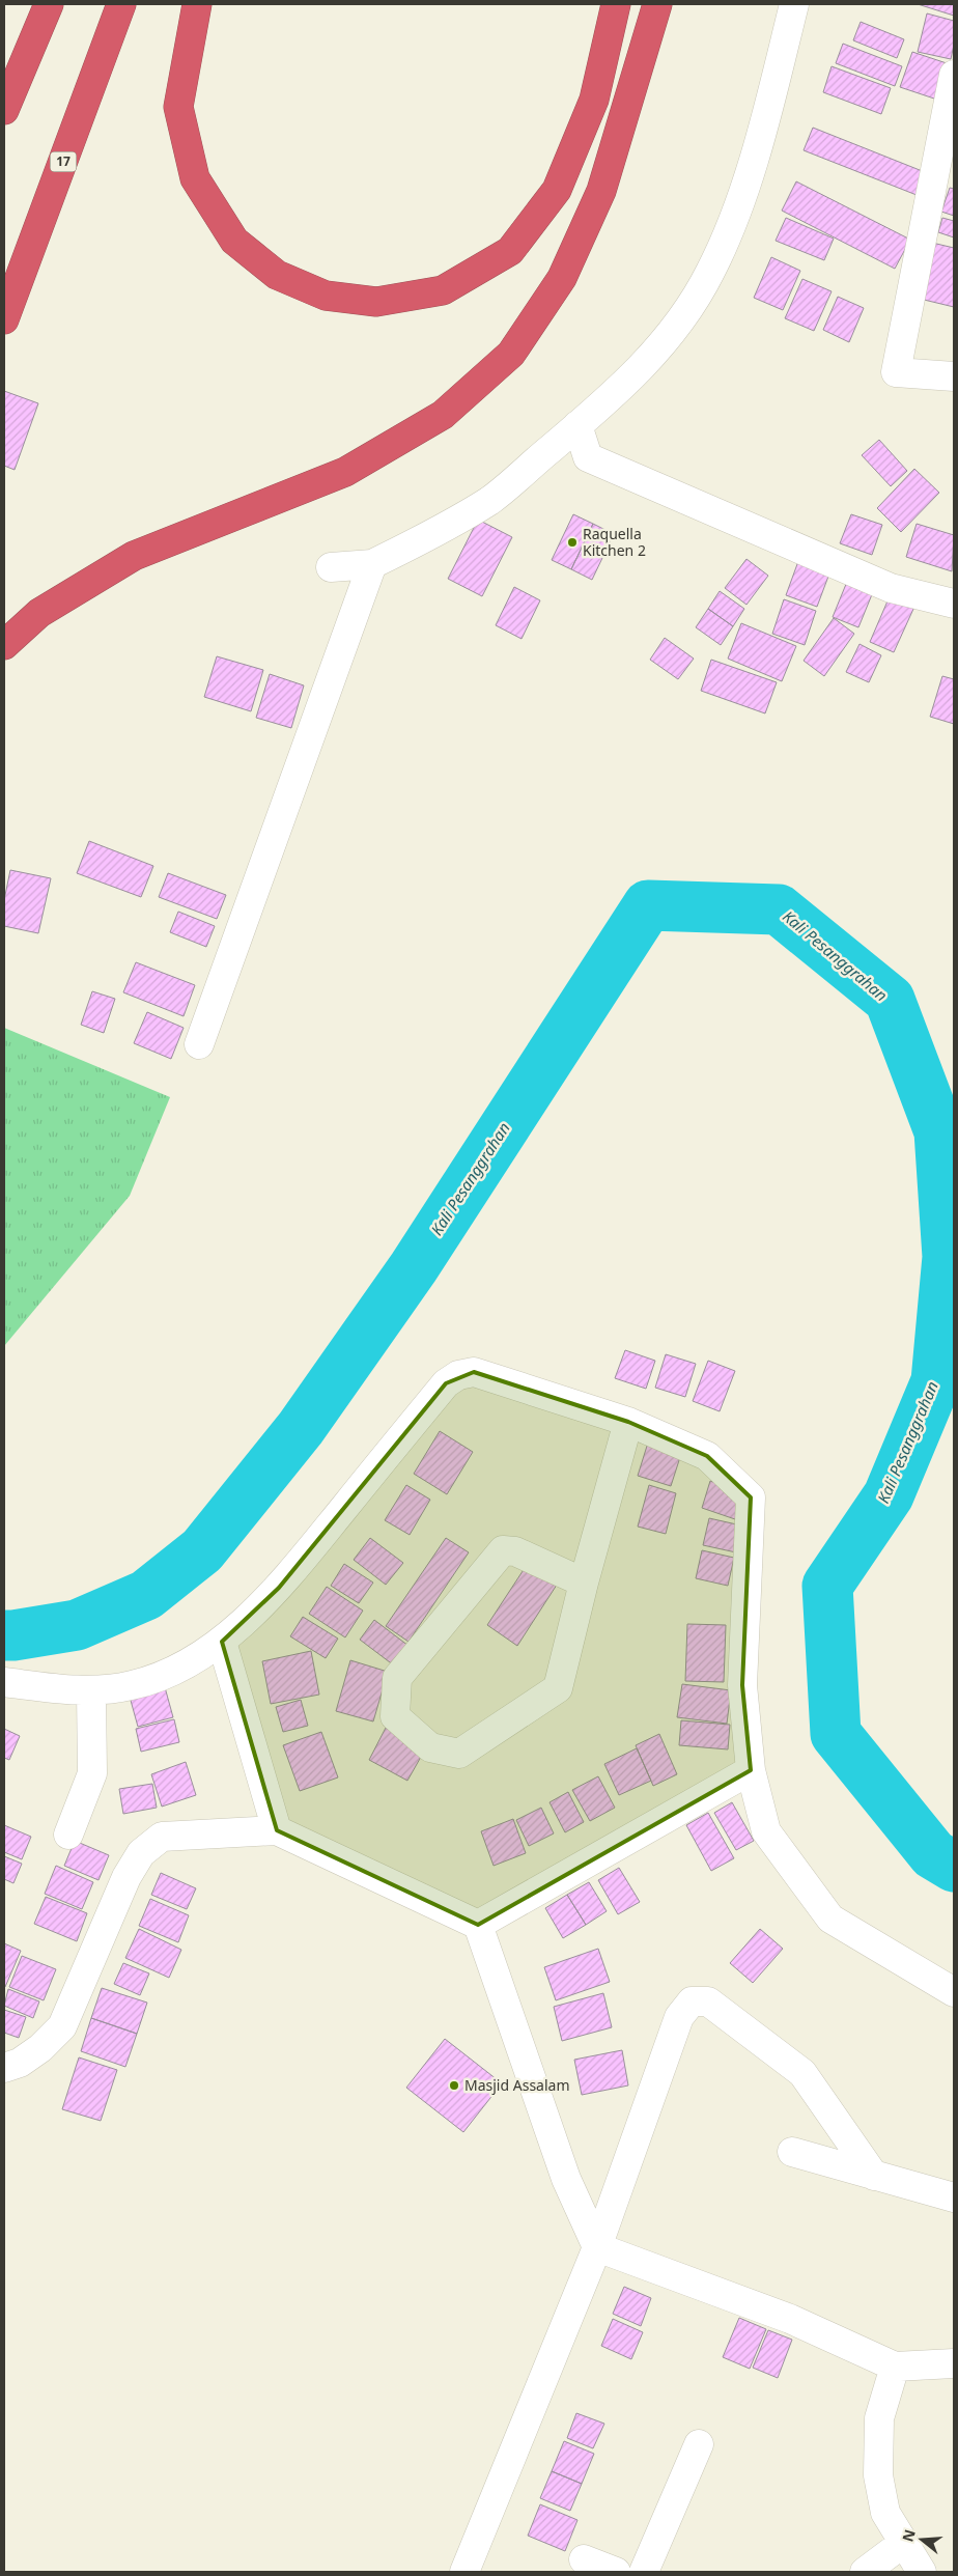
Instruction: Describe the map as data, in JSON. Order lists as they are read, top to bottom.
{
  "streets": {
    "highway": ["17"]
  },
  "water": ["Kali Pesanggrahan"],
  "places": ["Raquella Kitchen 2", "Masjid Assalam"],
  "north": "left"
}
